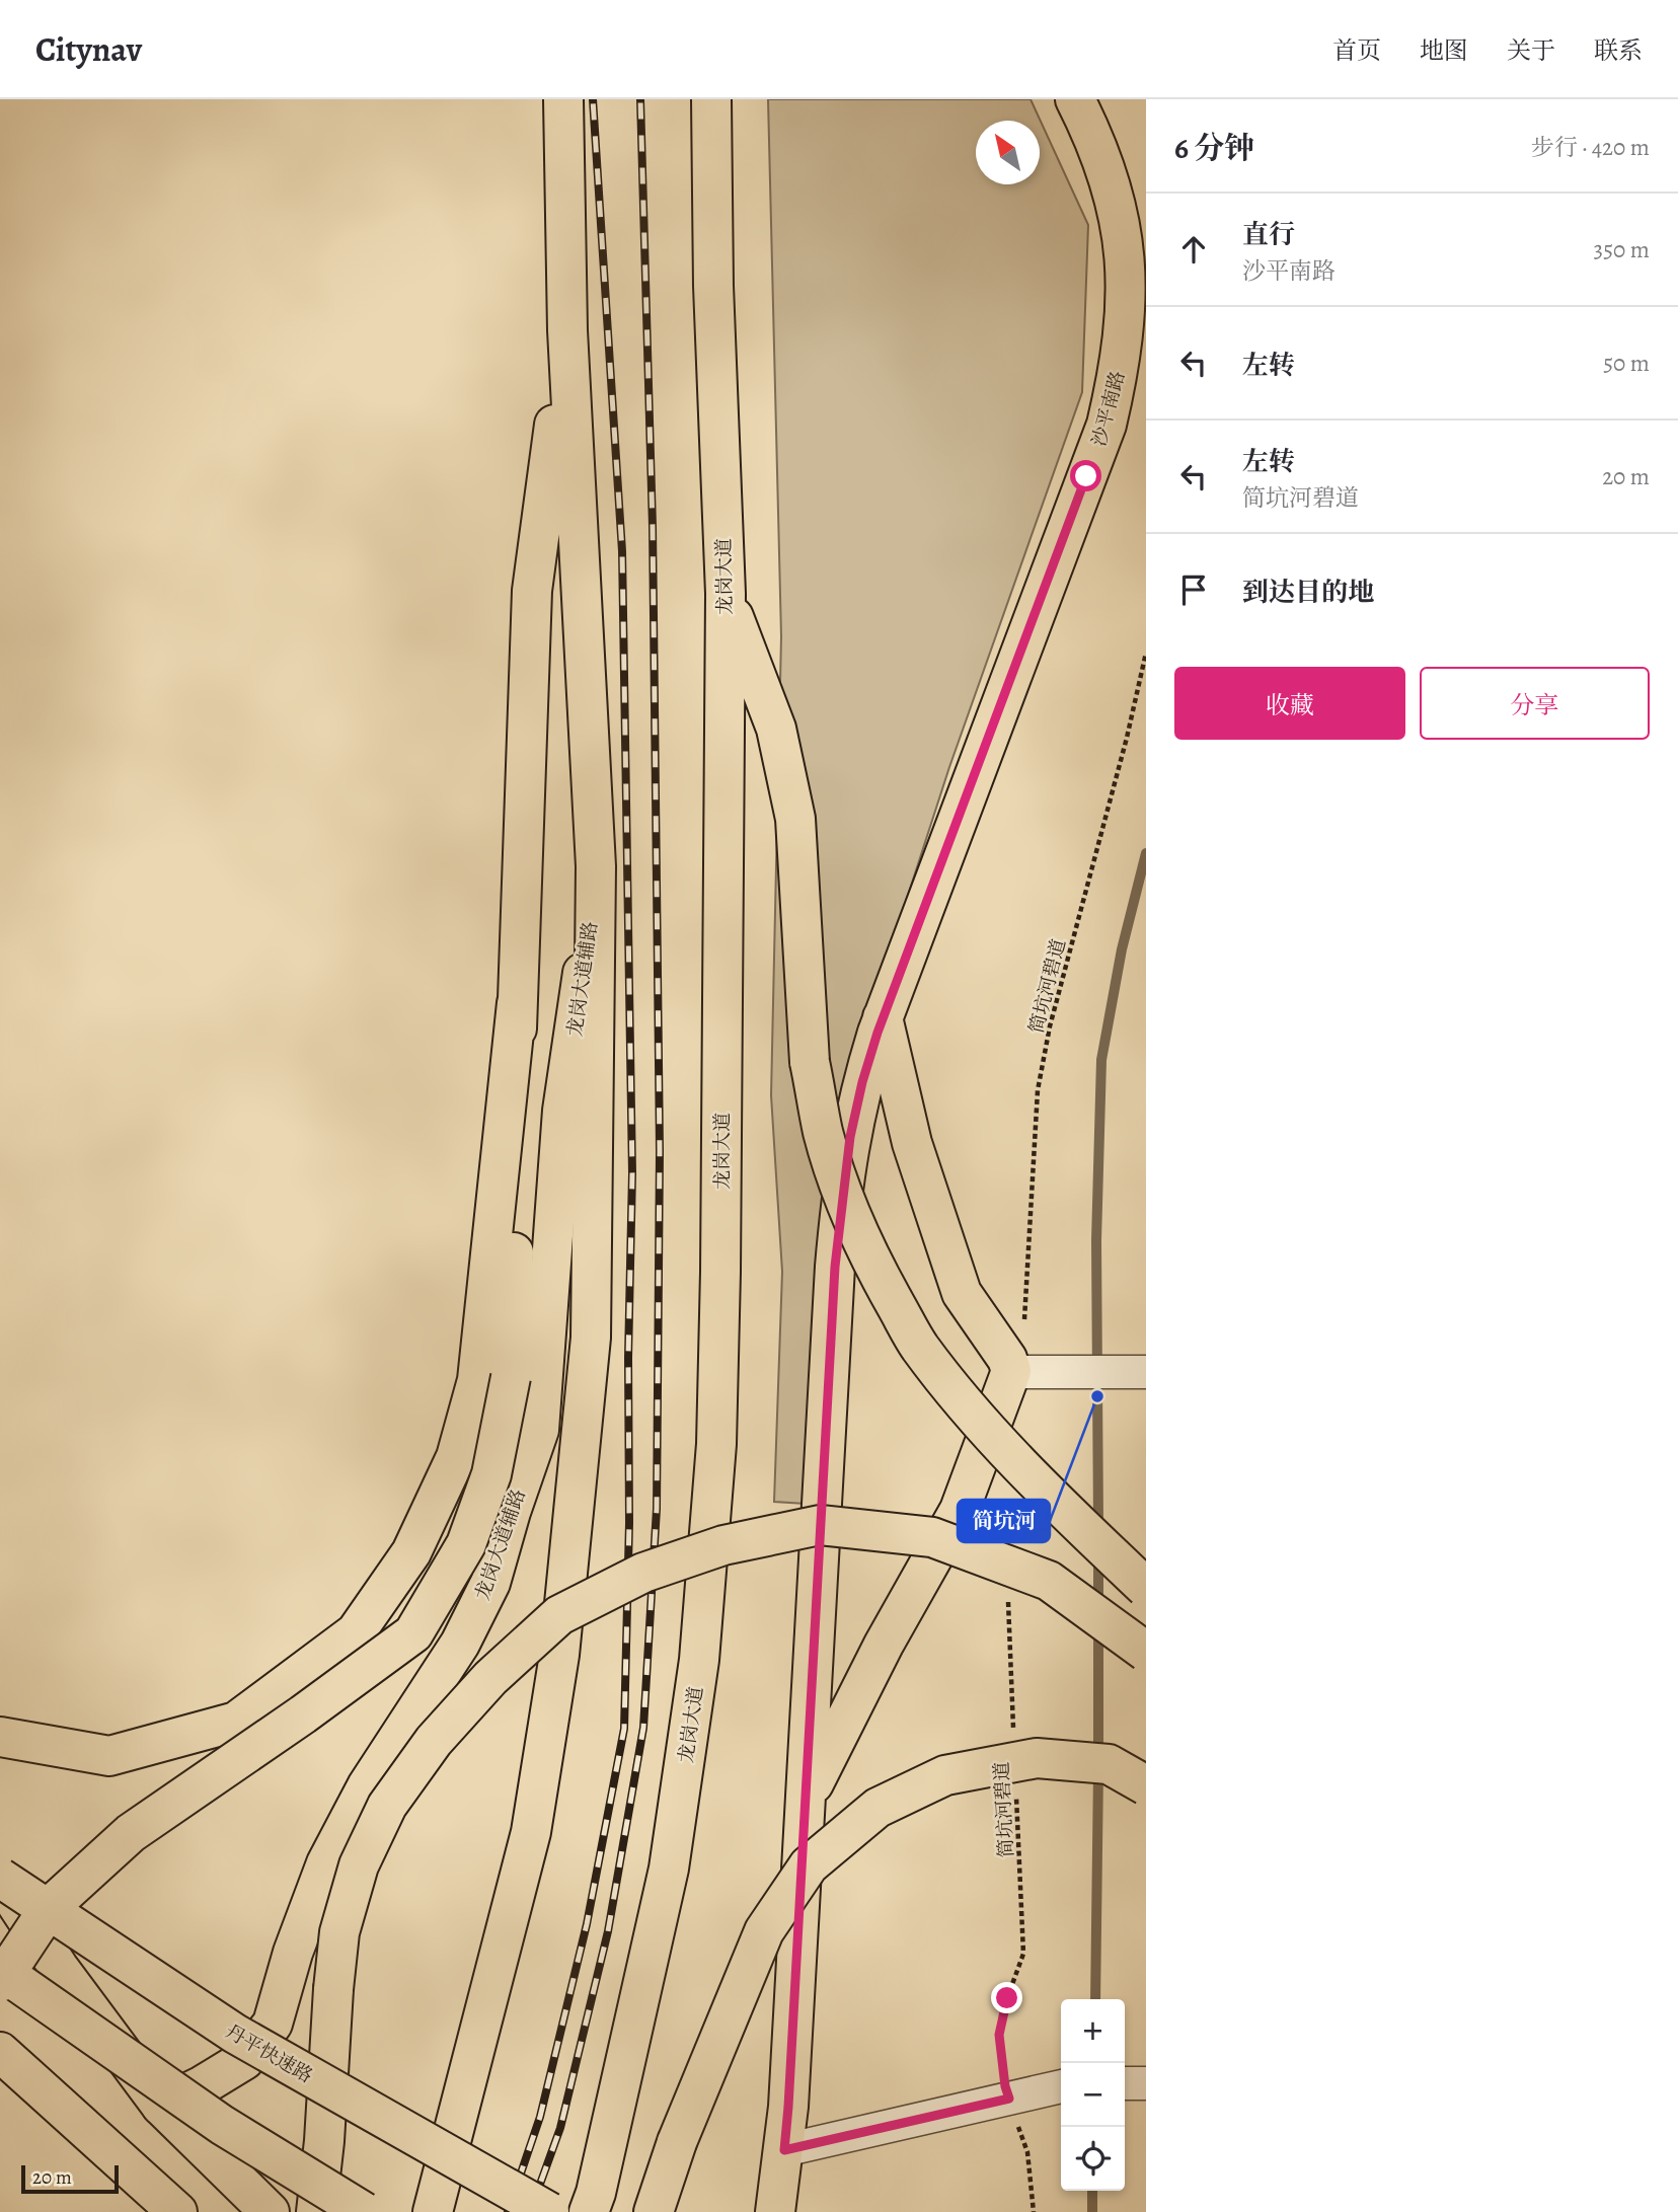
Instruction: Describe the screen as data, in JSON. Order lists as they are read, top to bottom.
{
  "streets": {
    "main road": [
      "沙平南路",
      "龙岗大道",
      "龙岗大道辅路",
      "丹平快速路"
    ],
    "path": ["简坑河碧道"]
  },
  "places": ["简坑河"],
  "scale_bar": "20 m",
  "north": "top left",
  "page": {
    "header": "Citynav",
    "nav": [
      "首页",
      "地图",
      "关于",
      "联系"
    ],
    "heading": ["6 分钟", "步行 · 420 m"],
    "list": [
      ["直行", "沙平南路", "350 m"],
      ["左转", "50 m"],
      ["左转", "简坑河碧道", "20 m"],
      "到达目的地"
    ],
    "buttons": ["收藏", "分享"],
    "map_buttons": ["+", "−"],
    "scale": "20 m"
  }
}
